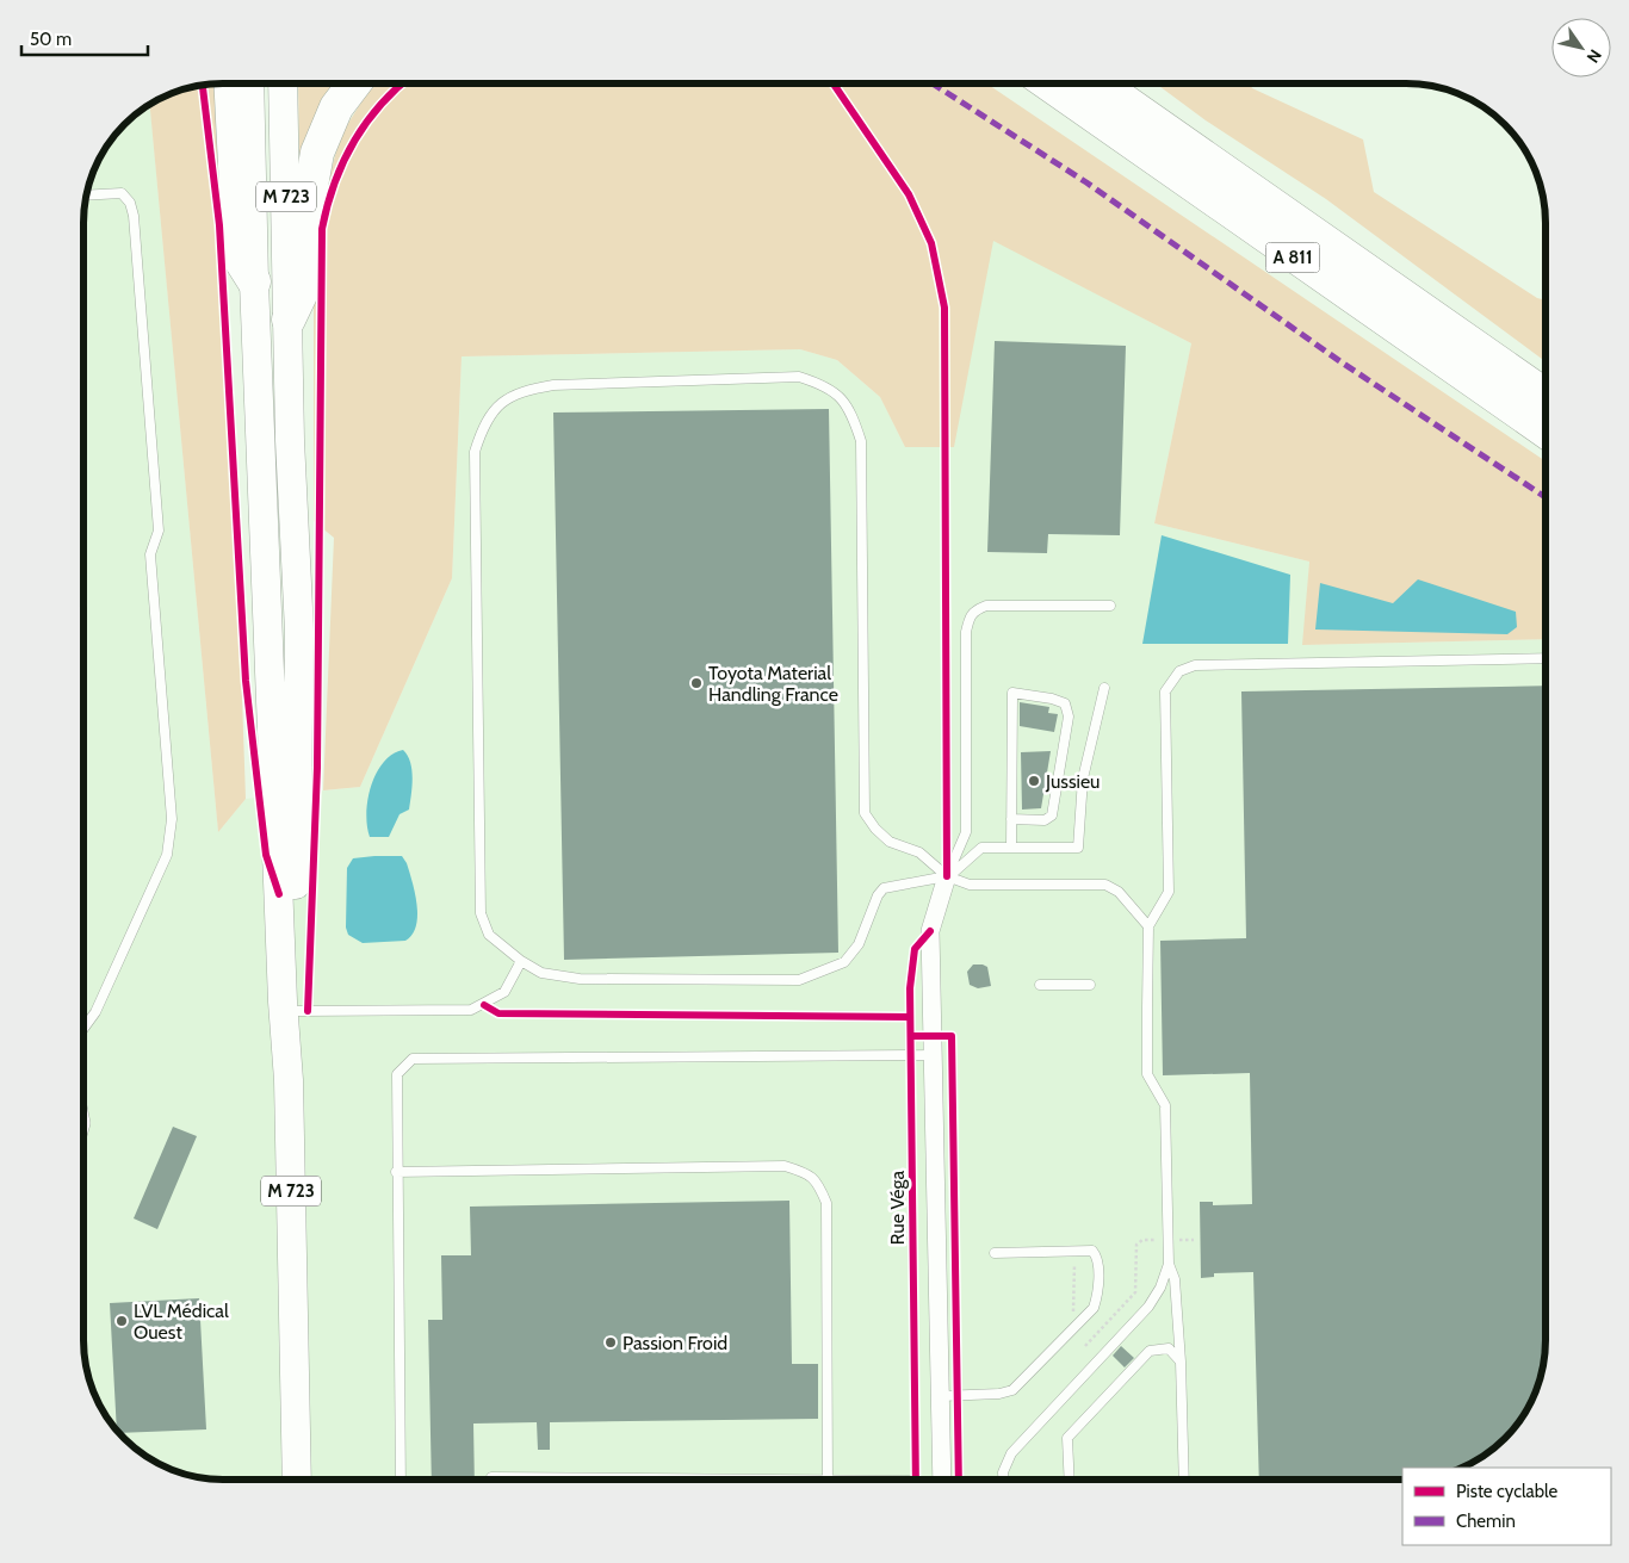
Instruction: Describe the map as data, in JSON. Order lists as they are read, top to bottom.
{
  "streets": {
    "highway": ["A 811"],
    "main road": ["M 723"],
    "street": ["Rue Véga"]
  },
  "places": [
    "Toyota Material Handling France",
    "Jussieu",
    "LVL Médical Ouest",
    "Passion Froid"
  ],
  "legend": ["Piste cyclable", "Chemin"],
  "scale_bar": "50 m",
  "north": "bottom right"
}
